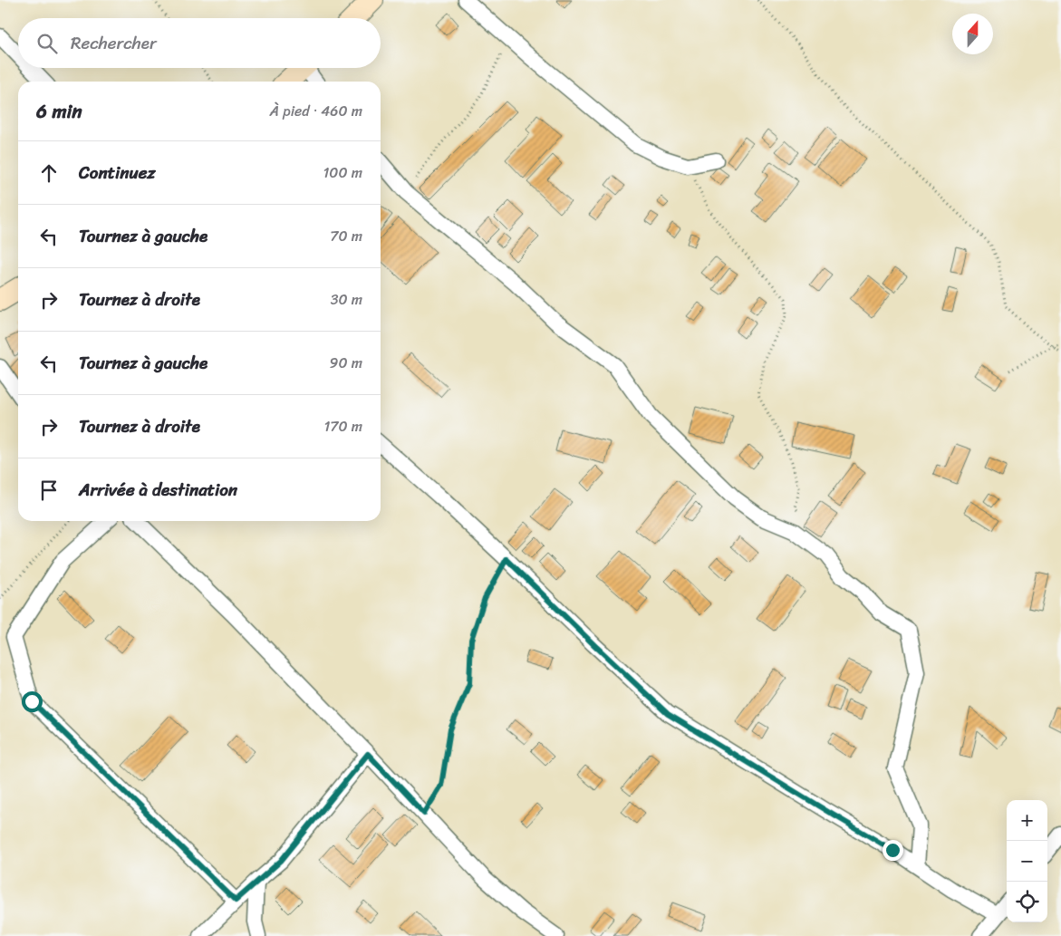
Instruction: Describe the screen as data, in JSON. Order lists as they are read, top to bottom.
{
  "north": "top",
  "page": {
    "search": "Rechercher",
    "heading": ["6 min", "À pied · 460 m"],
    "list": [
      ["Continuez", "100 m"],
      ["Tournez à gauche", "70 m"],
      ["Tournez à droite", "30 m"],
      ["Tournez à gauche", "90 m"],
      ["Tournez à droite", "170 m"],
      "Arrivée à destination"
    ],
    "map_buttons": ["+", "−"]
  }
}
